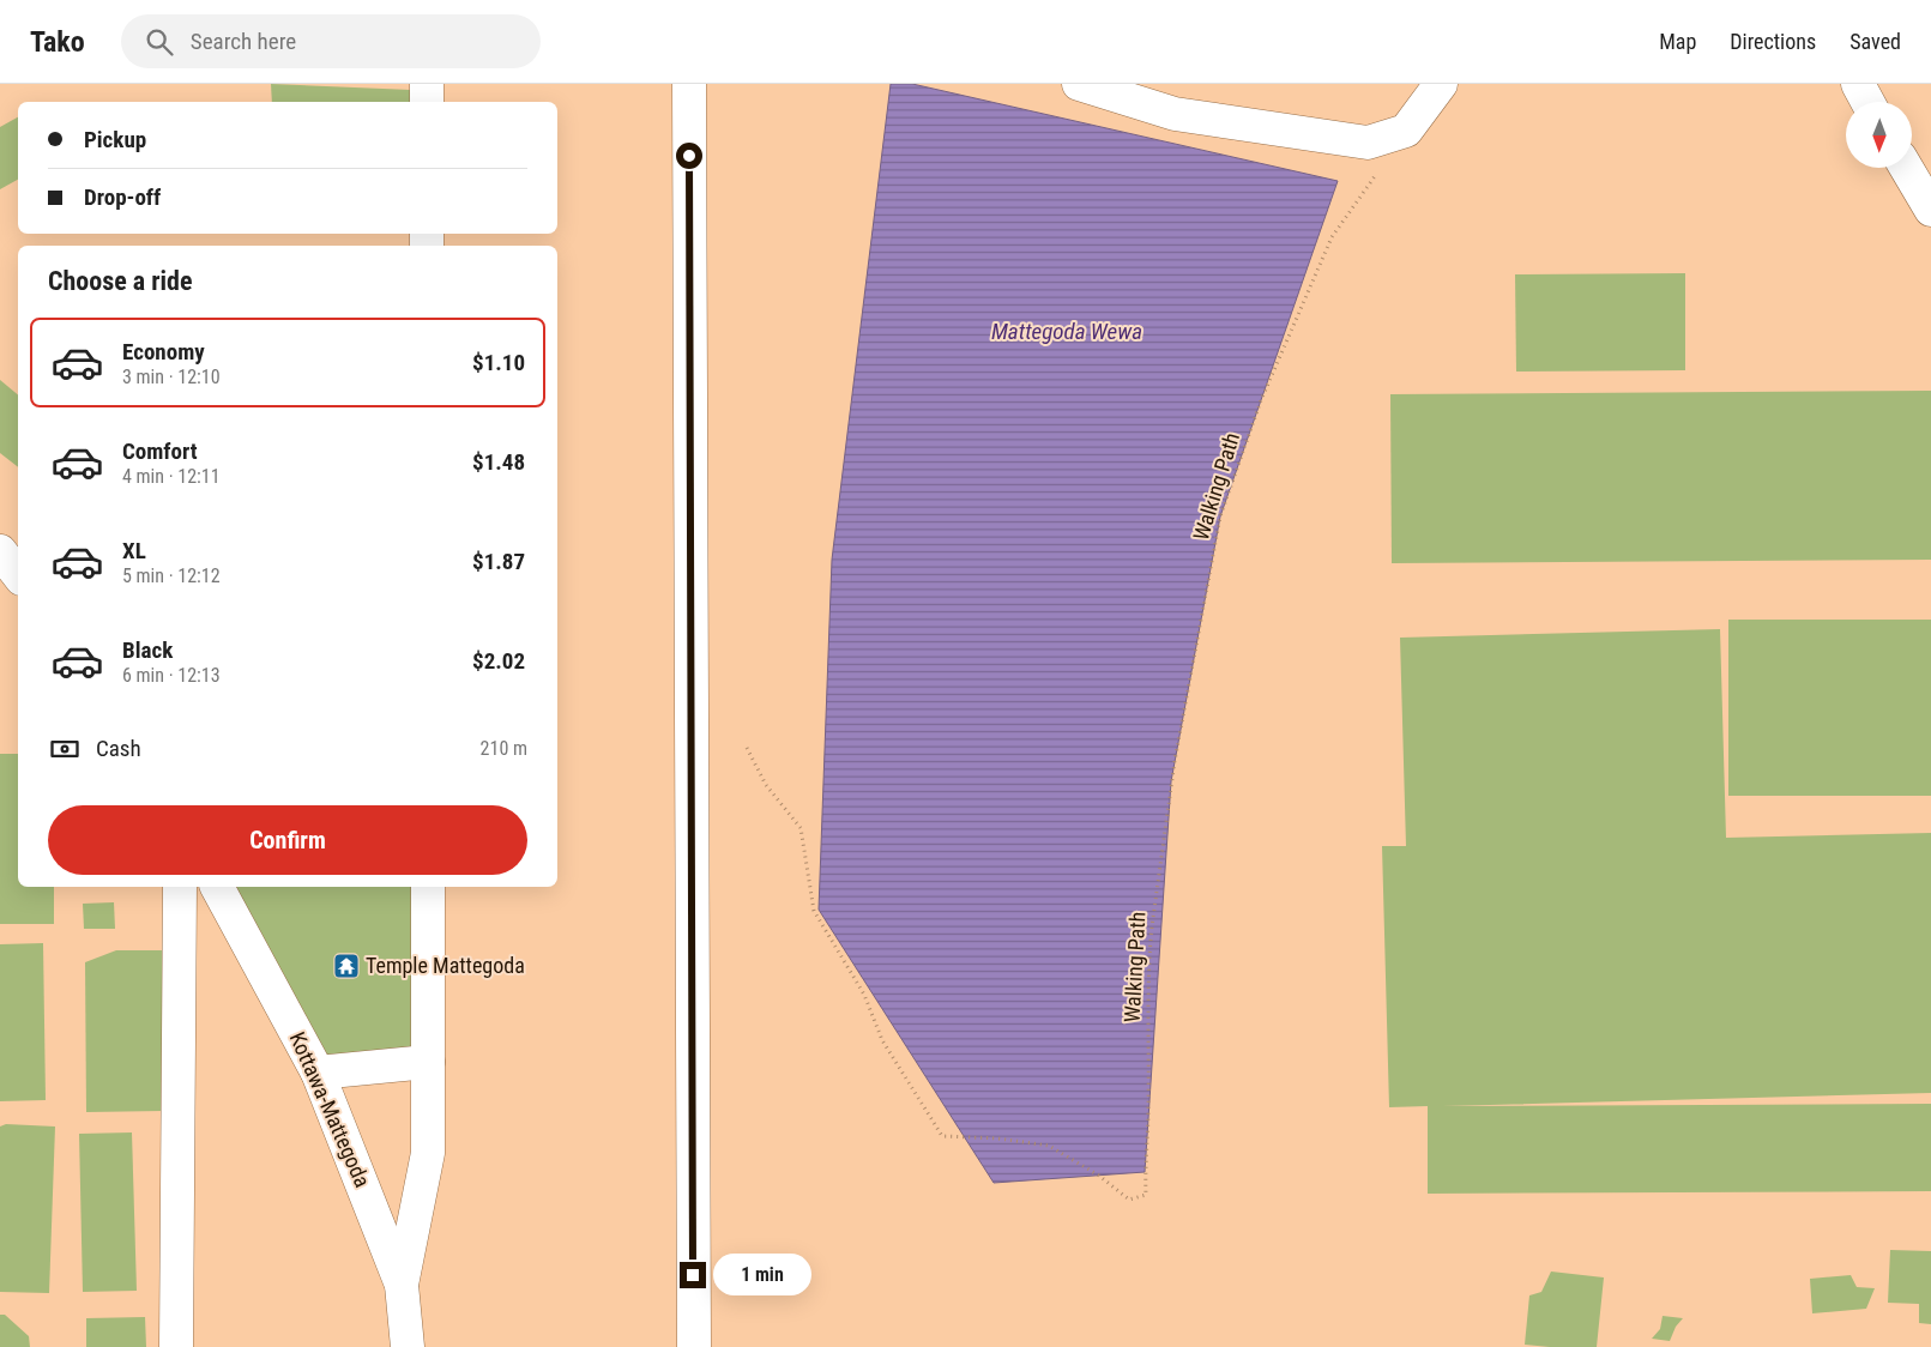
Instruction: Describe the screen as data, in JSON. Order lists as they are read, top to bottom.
{
  "streets": {
    "street": ["Kottawa-Mattegoda"],
    "path": ["Walking Path"]
  },
  "water": ["Mattegoda Wewa"],
  "places": {
    "temple": ["Temple Mattegoda"]
  },
  "north": "bottom",
  "page": {
    "header": "Tako",
    "search": "Search here",
    "nav": ["Map", "Directions", "Saved"],
    "banner": ["Pickup", "Drop-off"],
    "heading": "Choose a ride",
    "list": [
      {
        "name": "Economy",
        "note": "3 min · 12:10",
        "value": "$1.10"
      },
      {
        "name": "Comfort",
        "note": "4 min · 12:11",
        "value": "$1.48"
      },
      {
        "name": "XL",
        "note": "5 min · 12:12",
        "value": "$1.87"
      },
      {
        "name": "Black",
        "note": "6 min · 12:13",
        "value": "$2.02"
      }
    ],
    "pay": ["Cash", "210 m"],
    "buttons": "Confirm",
    "bubble": "1 min"
  }
}
